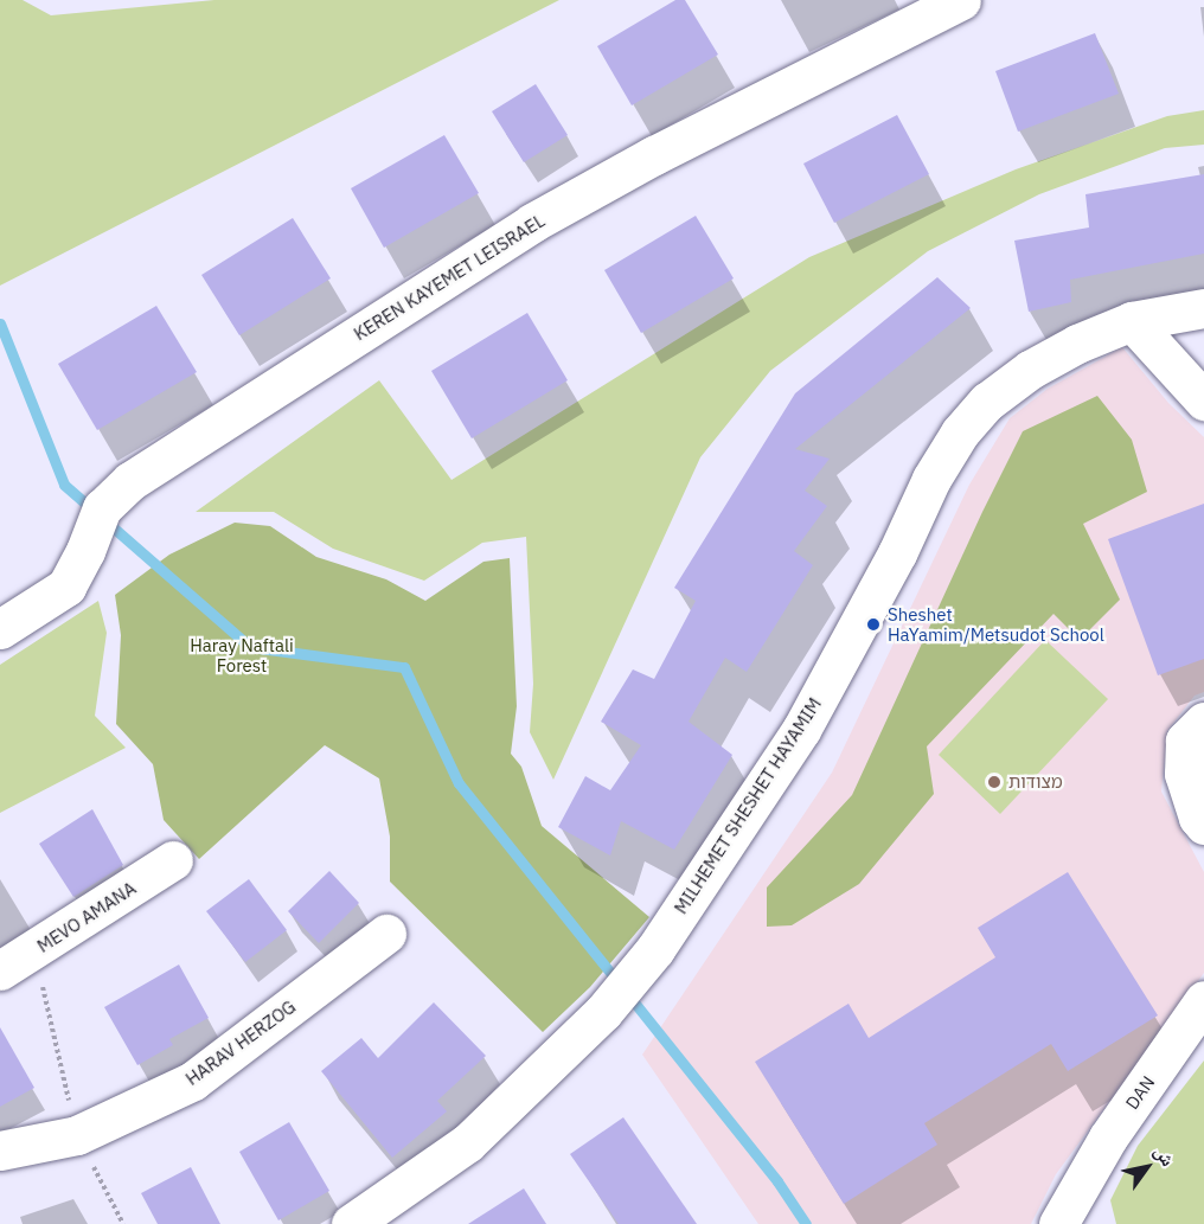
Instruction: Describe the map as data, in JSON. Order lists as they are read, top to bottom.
{
  "streets": {
    "street": [
      "KEREN KAYEMET LEISRAEL",
      "MILHEMET SHESHET HAYAMIM",
      "MEVO AMANA",
      "HARAV HERZOG",
      "DAN"
    ]
  },
  "parks": ["Haray Naftali Forest"],
  "places": ["Sheshet HaYamim/Metsudot School", "מצודות"],
  "north": "top right"
}
